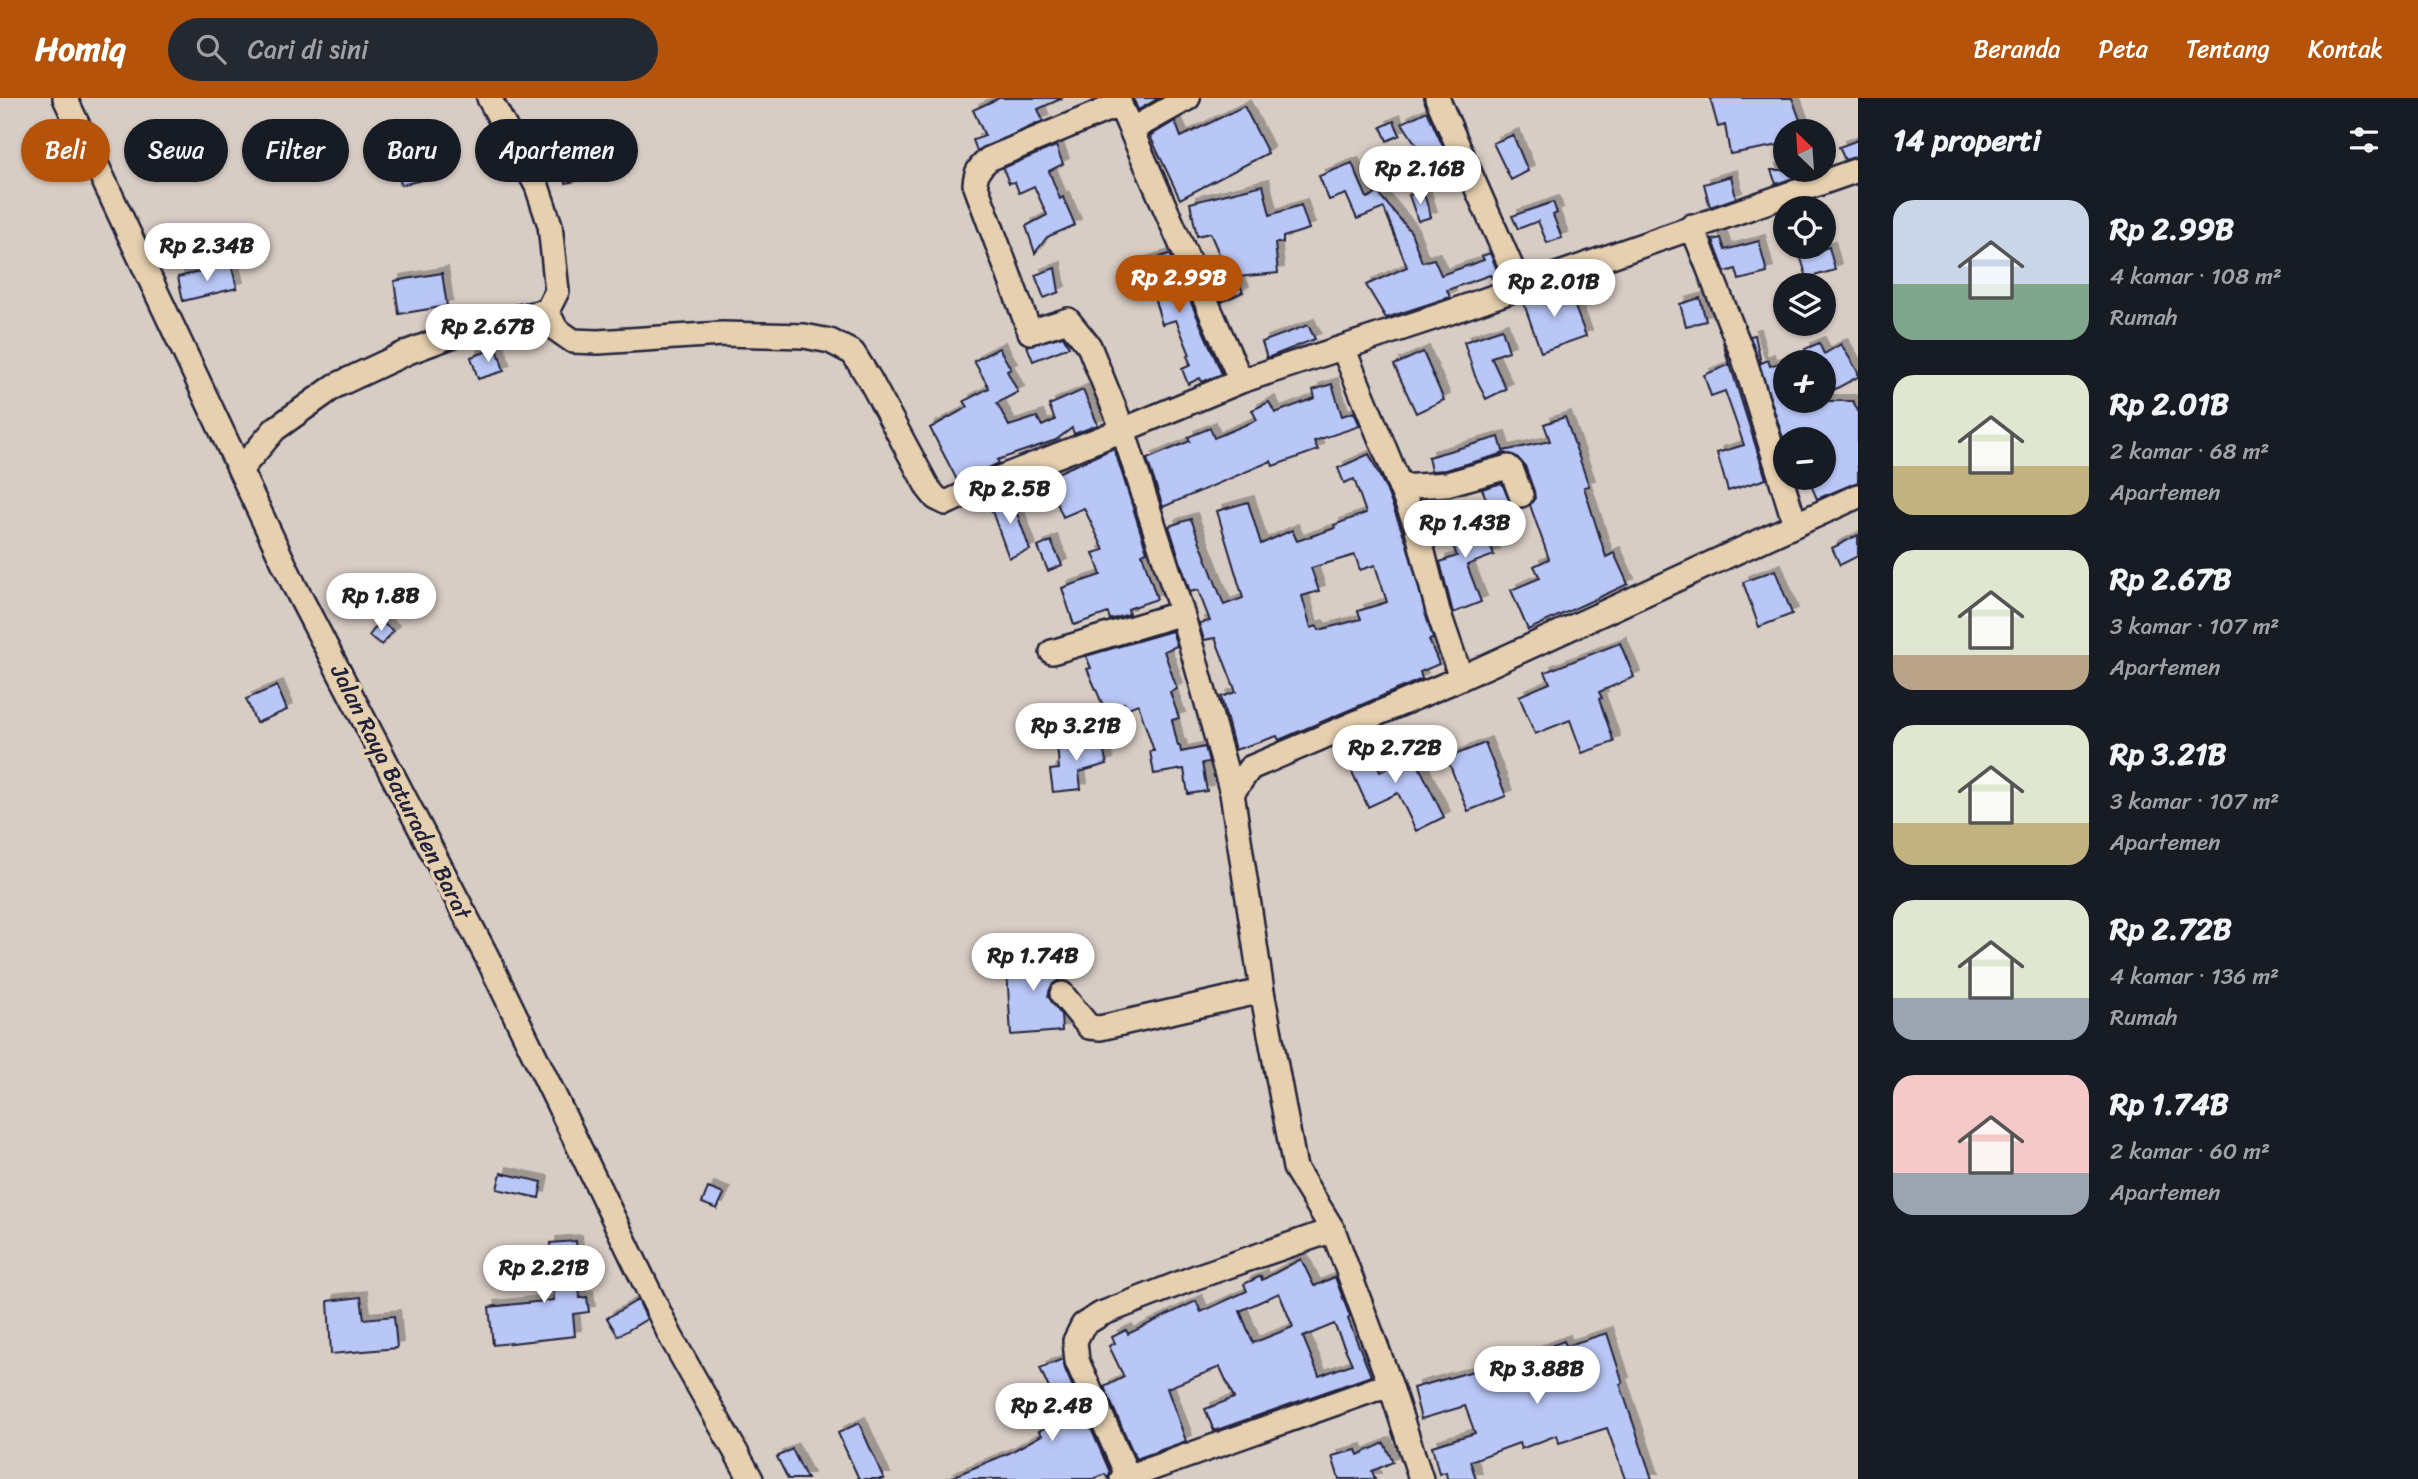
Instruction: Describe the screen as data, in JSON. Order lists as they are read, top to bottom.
{
  "streets": {
    "street": ["Jalan Raya Baturaden Barat"]
  },
  "north": "top left",
  "page": {
    "header": "Homiq",
    "search": "Cari di sini",
    "nav": [
      "Beranda",
      "Peta",
      "Tentang",
      "Kontak"
    ],
    "heading": "14 properti",
    "map_buttons": ["+", "−"],
    "chip": [
      "Beli",
      "Sewa",
      "Filter",
      "Baru",
      "Apartemen"
    ],
    "price": [
      "Rp 2.16B",
      "Rp 2.34B",
      "Rp 2.99B",
      "Rp 2.01B",
      "Rp 2.67B",
      "Rp 2.5B",
      "Rp 1.43B",
      "Rp 1.8B",
      "Rp 3.21B",
      "Rp 2.72B",
      "Rp 1.74B",
      "Rp 2.21B",
      "Rp 3.88B",
      "Rp 2.4B"
    ],
    "list": [
      {
        "name": "Rp 2.99B",
        "note": "4 kamar · 108 m² · Rumah"
      },
      {
        "name": "Rp 2.01B",
        "note": "2 kamar · 68 m² · Apartemen"
      },
      {
        "name": "Rp 2.67B",
        "note": "3 kamar · 107 m² · Apartemen"
      },
      {
        "name": "Rp 3.21B",
        "note": "3 kamar · 107 m² · Apartemen"
      },
      {
        "name": "Rp 2.72B",
        "note": "4 kamar · 136 m² · Rumah"
      },
      {
        "name": "Rp 1.74B",
        "note": "2 kamar · 60 m² · Apartemen"
      }
    ]
  }
}
